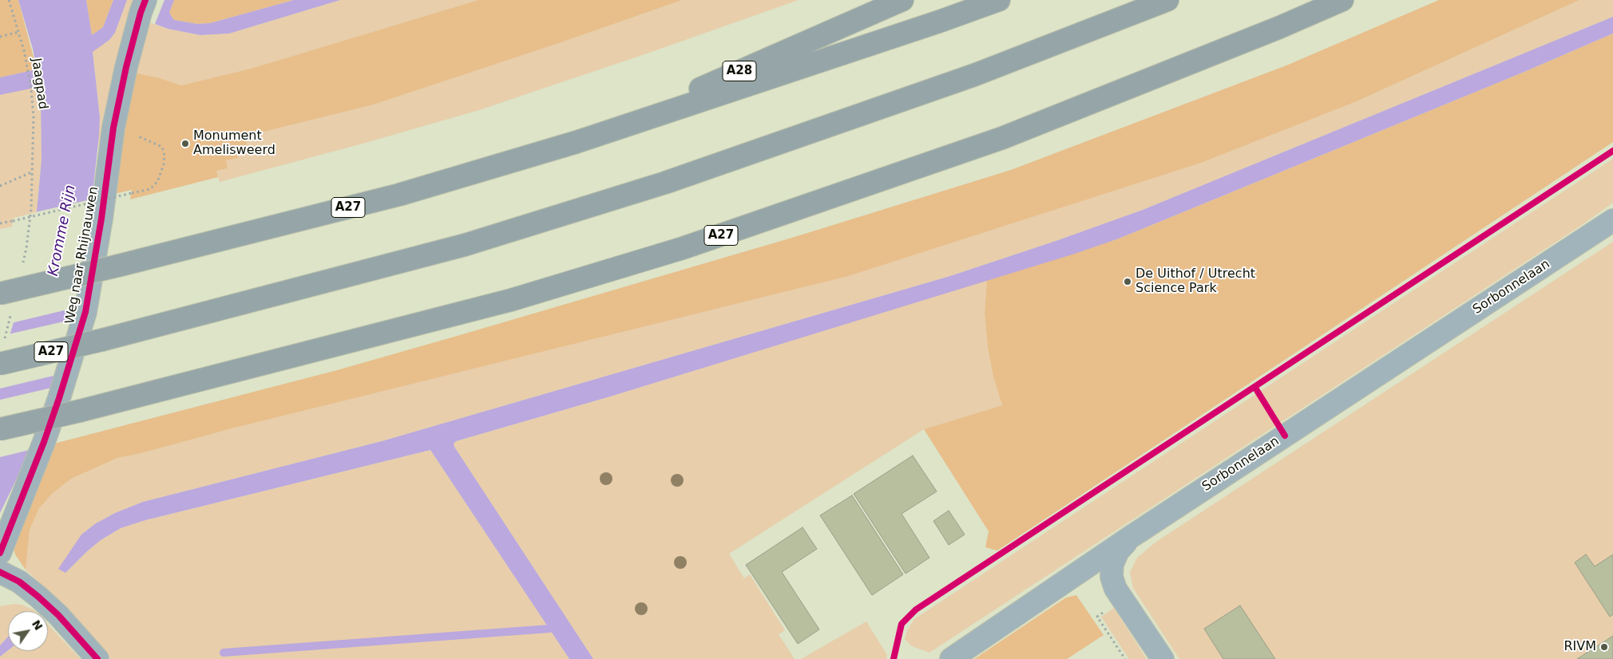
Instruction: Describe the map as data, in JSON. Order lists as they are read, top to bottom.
{
  "streets": {
    "highway": ["A28", "A27"],
    "street": ["Weg naar Rhijnauwen", "Sorbonnelaan"],
    "path": ["Jaagpad"]
  },
  "crossings": [
    ["A28", "A27"]
  ],
  "water": ["Kromme Rijn"],
  "places": ["Monument Amelisweerd", "De Uithof / Utrecht Science Park", "RIVM"],
  "north": "top right"
}
